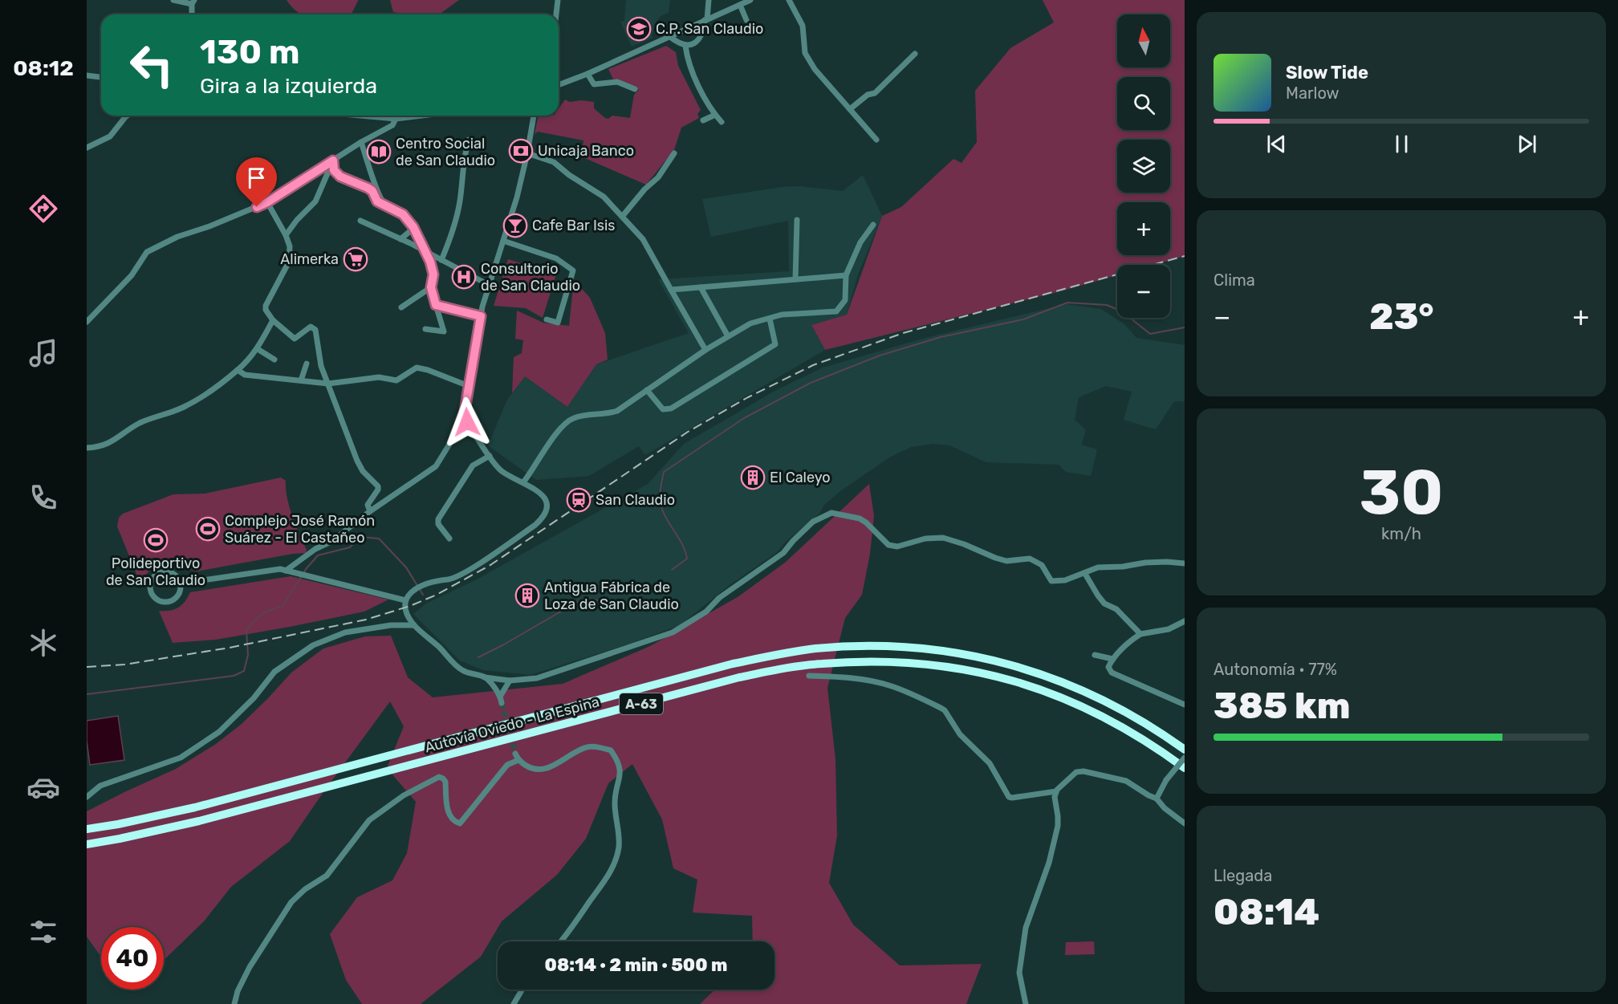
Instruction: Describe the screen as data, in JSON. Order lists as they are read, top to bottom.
{
  "streets": {
    "highway": ["A-63", "Autovía Oviedo - La Espina"]
  },
  "places": {
    "school or university": ["C.P. San Claudio"],
    "bank": ["Unicaja Banco"],
    "library": ["Centro Social de San Claudio"],
    "bar": ["Cafe Bar Isis"],
    "supermarket": ["Alimerka"],
    "hospital": ["Consultorio de San Claudio"],
    "building": ["El Caleyo", "Antigua Fábrica de Loza de San Claudio"],
    "station": ["San Claudio"],
    "sports": ["Complejo José Ramón Suárez - El Castañeo", "Polideportivo de San Claudio"]
  },
  "north": "top",
  "page": {
    "tabs": "08:12",
    "map_buttons": ["+", "−"],
    "turn": ["130 m", "Gira a la izquierda"],
    "song": ["Slow Tide", "Marlow"],
    "tile": [
      "Clima",
      ["30", "km/h"],
      ["Autonomía · 77%", "385 km"],
      ["Llegada", "08:14"]
    ],
    "heat": ["−", "23°", "+"],
    "limit": "40",
    "trip": "08:14 · 2 min · 500 m"
  }
}
